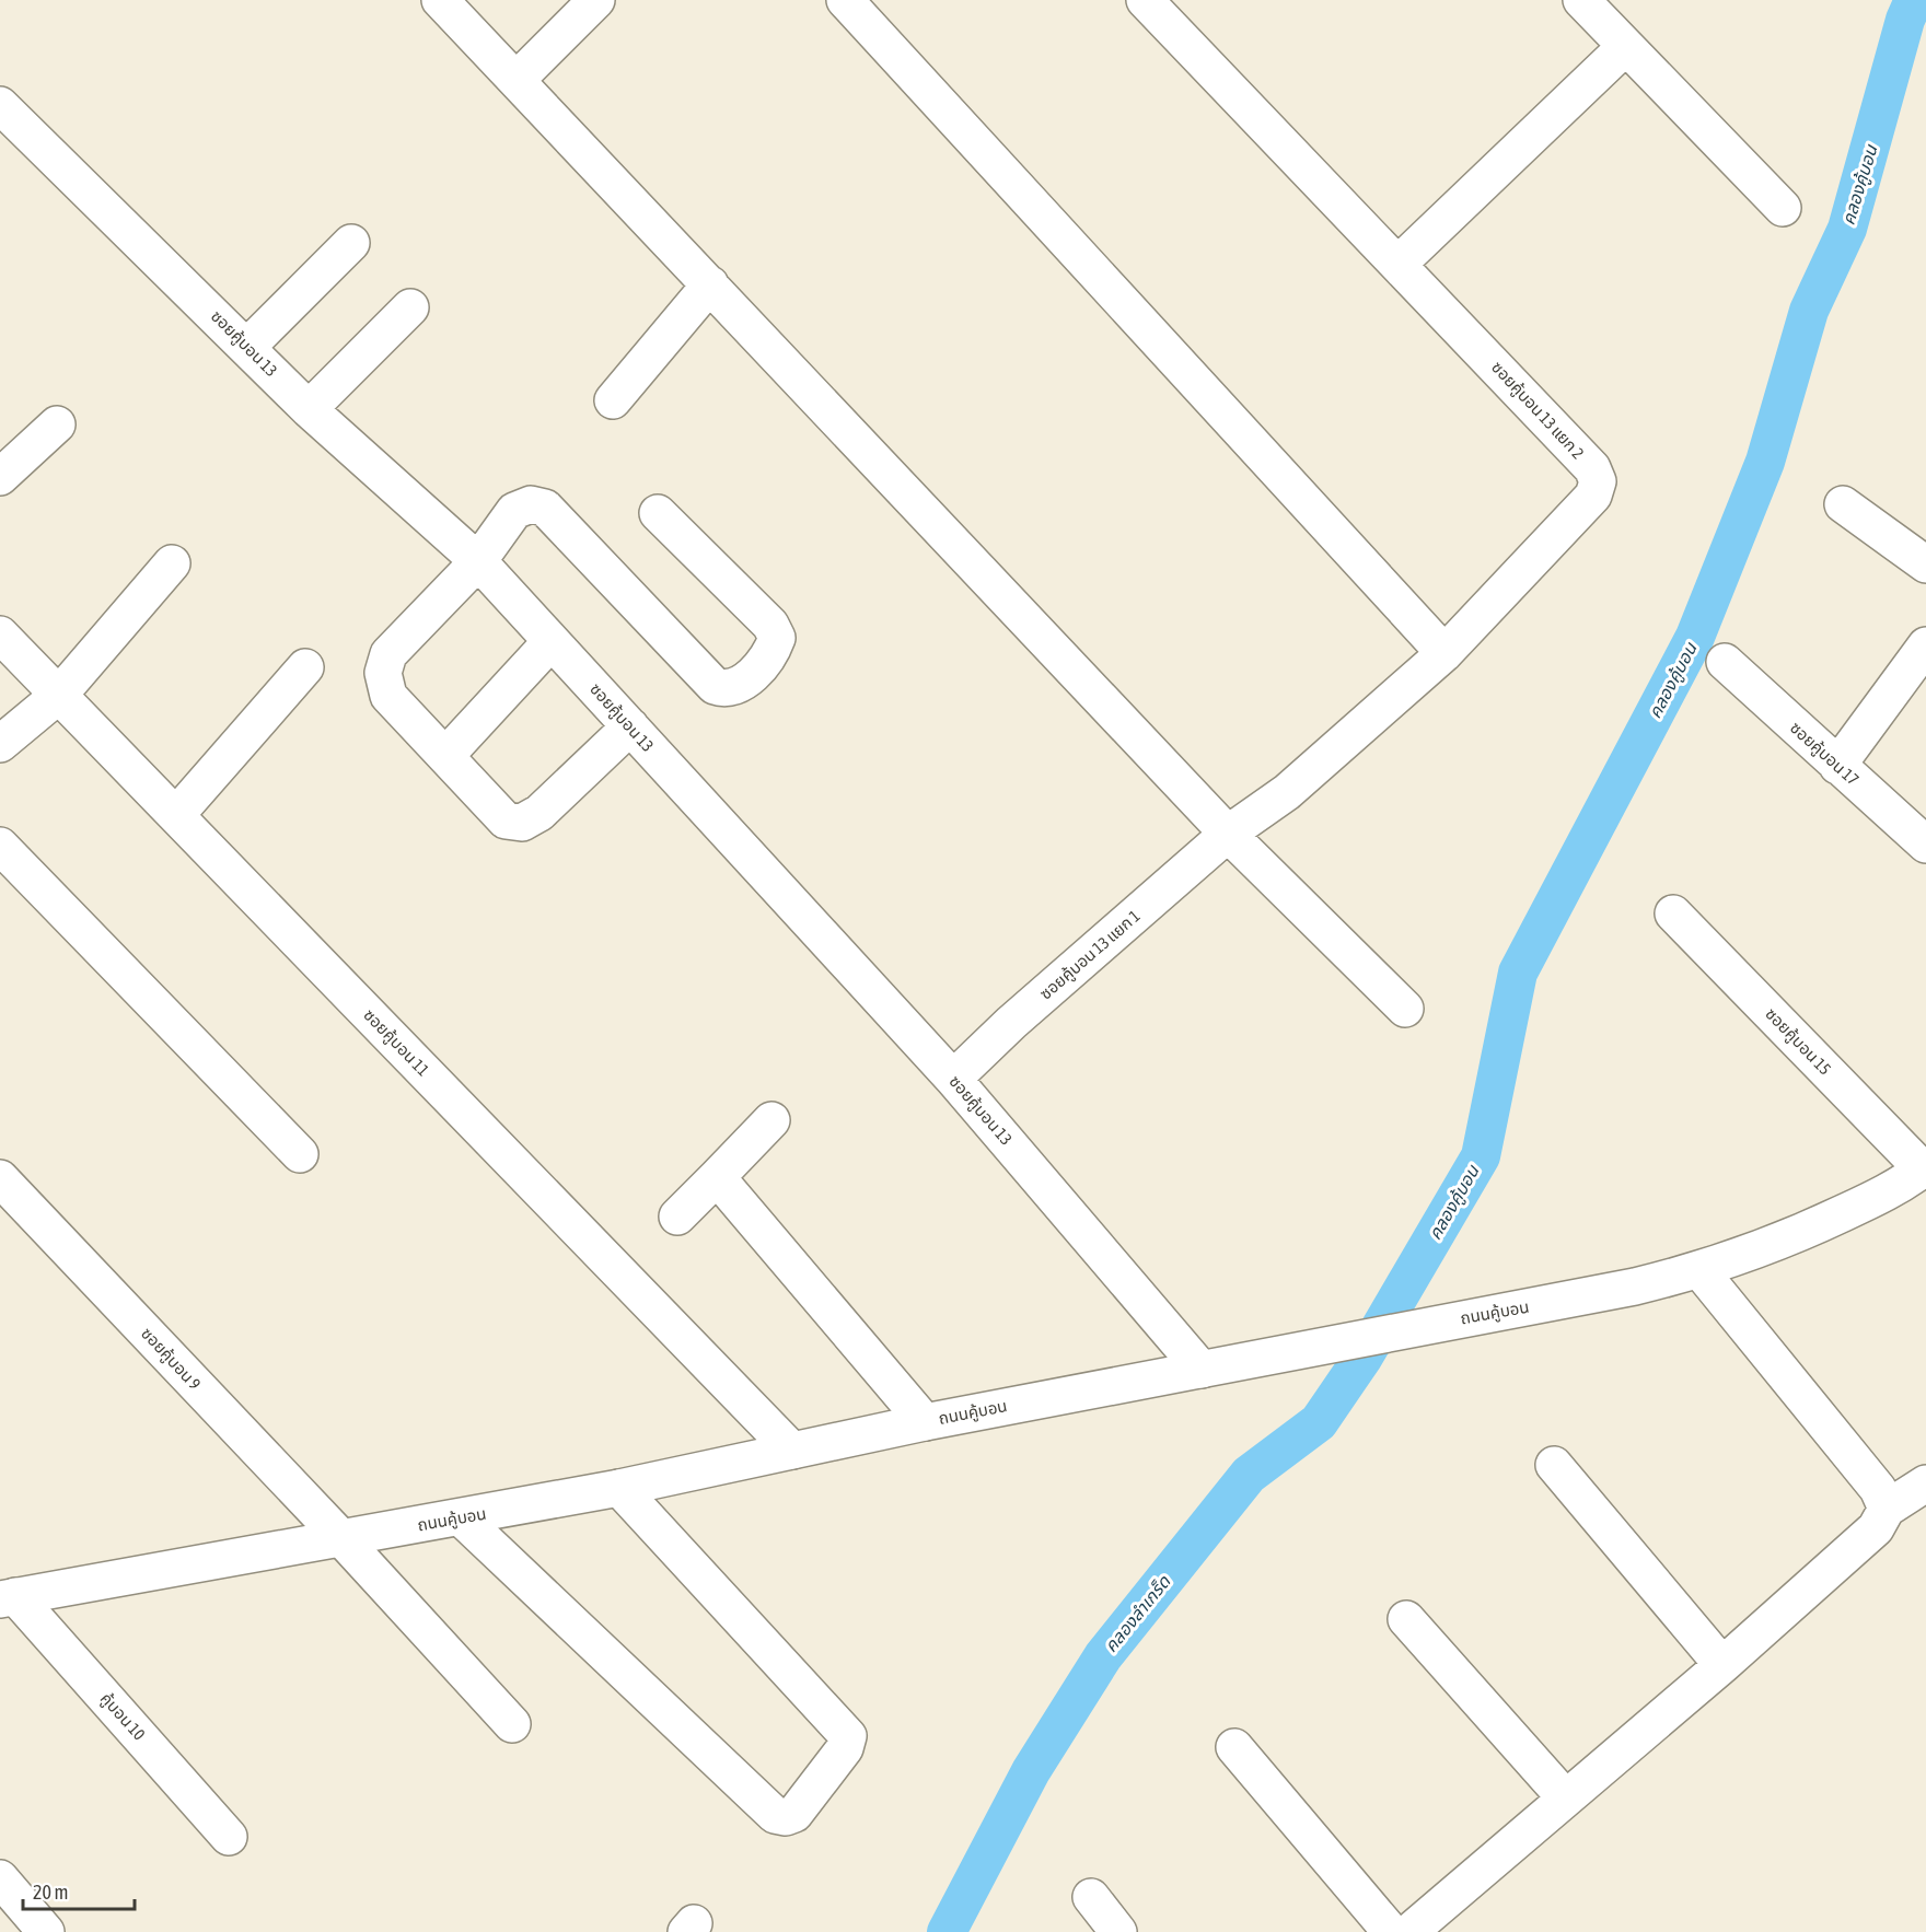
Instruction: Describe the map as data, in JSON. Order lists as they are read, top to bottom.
{
  "streets": {
    "street": [
      "ซอยคู้บอน 13",
      "ซอยคู้บอน 13 แยก 2",
      "ซอยคู้บอน 17",
      "ซอยคู้บอน 13 แยก 1",
      "ซอยคู้บอน 15",
      "ซอยคู้บอน 11",
      "ถนนคู้บอน",
      "ซอยคู้บอน 9",
      "คู้บอน 10"
    ]
  },
  "crossings": [
    ["ซอยคู้บอน 13", "ซอยคู้บอน 13 แยก 1"],
    ["ซอยคู้บอน 13", "ถนนคู้บอน"],
    ["ซอยคู้บอน 13 แยก 2", "ซอยคู้บอน 13 แยก 1"],
    ["ซอยคู้บอน 15", "ถนนคู้บอน"],
    ["ซอยคู้บอน 11", "ถนนคู้บอน"],
    ["ถนนคู้บอน", "ซอยคู้บอน 9"],
    ["ถนนคู้บอน", "คู้บอน 10"]
  ],
  "water": ["คลองคู้บอน", "คลองลำเกร็ด"],
  "scale_bar": "20 m"
}
